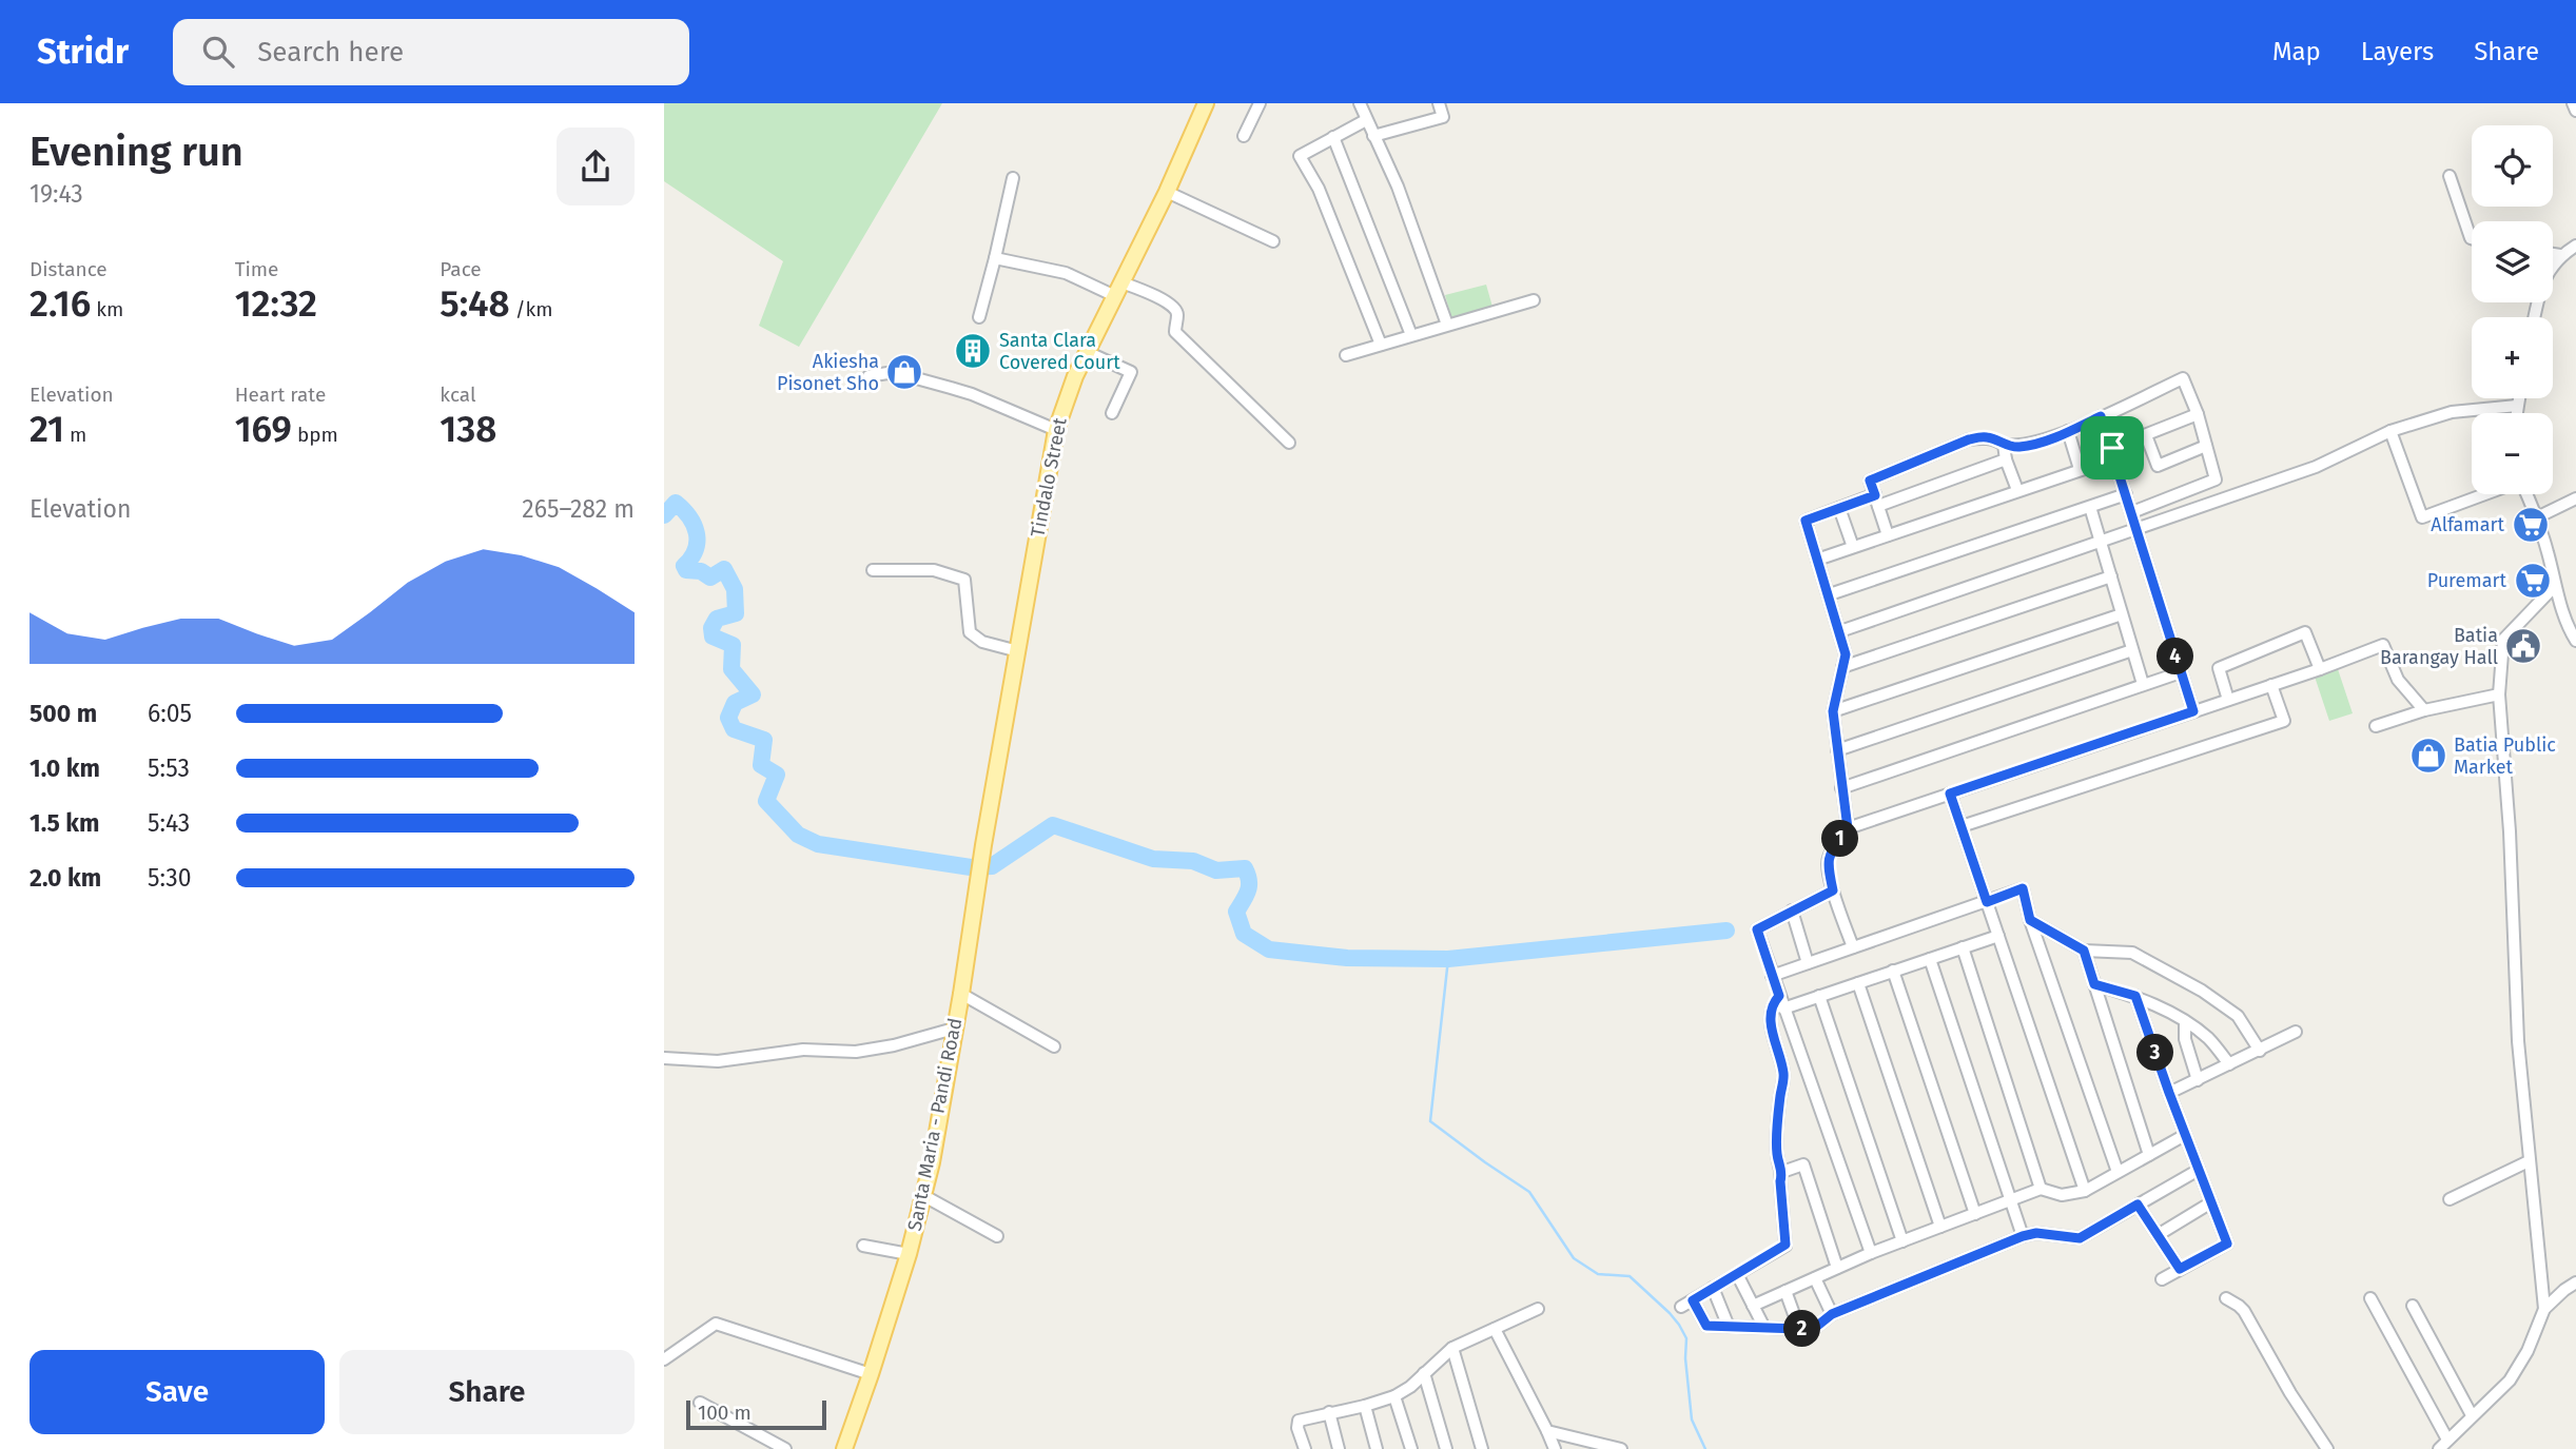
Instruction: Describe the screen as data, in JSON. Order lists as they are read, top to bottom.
{
  "streets": {
    "main road": ["Tindalo Street", "Santa Maria - Pandi Road"]
  },
  "crossings": [
    ["Tindalo Street", "Santa Maria - Pandi Road"]
  ],
  "places": {
    "building": ["Santa Clara Covered Court"],
    "shop": ["Akiesha Pisonet Sho", "Batia Public Market"],
    "supermarket": ["Alfamart", "Puremart"],
    "public building": ["Batia Barangay Hall"]
  },
  "scale_bar": "100 m",
  "page": {
    "header": "Stridr",
    "search": "Search here",
    "nav": ["Map", "Layers", "Share"],
    "heading": ["Evening run", "19:43"],
    "map_buttons": ["+", "−"],
    "stats": [
      ["Distance", "2.16 km"],
      ["Time", "12:32"],
      ["Pace", "5:48 /km"],
      ["Elevation", "21 m"],
      ["Heart rate", "169 bpm"],
      ["kcal", "138"]
    ],
    "chart": ["Elevation", "265–282 m"],
    "pins": [
      "4",
      "1",
      "3",
      "2"
    ],
    "list": [
      {
        "name": "500 m",
        "note": "6:05"
      },
      {
        "name": "1.0 km",
        "note": "5:53"
      },
      {
        "name": "1.5 km",
        "note": "5:43"
      },
      {
        "name": "2.0 km",
        "note": "5:30"
      }
    ],
    "buttons": ["Save", "Share"],
    "scale": "100 m"
  }
}
